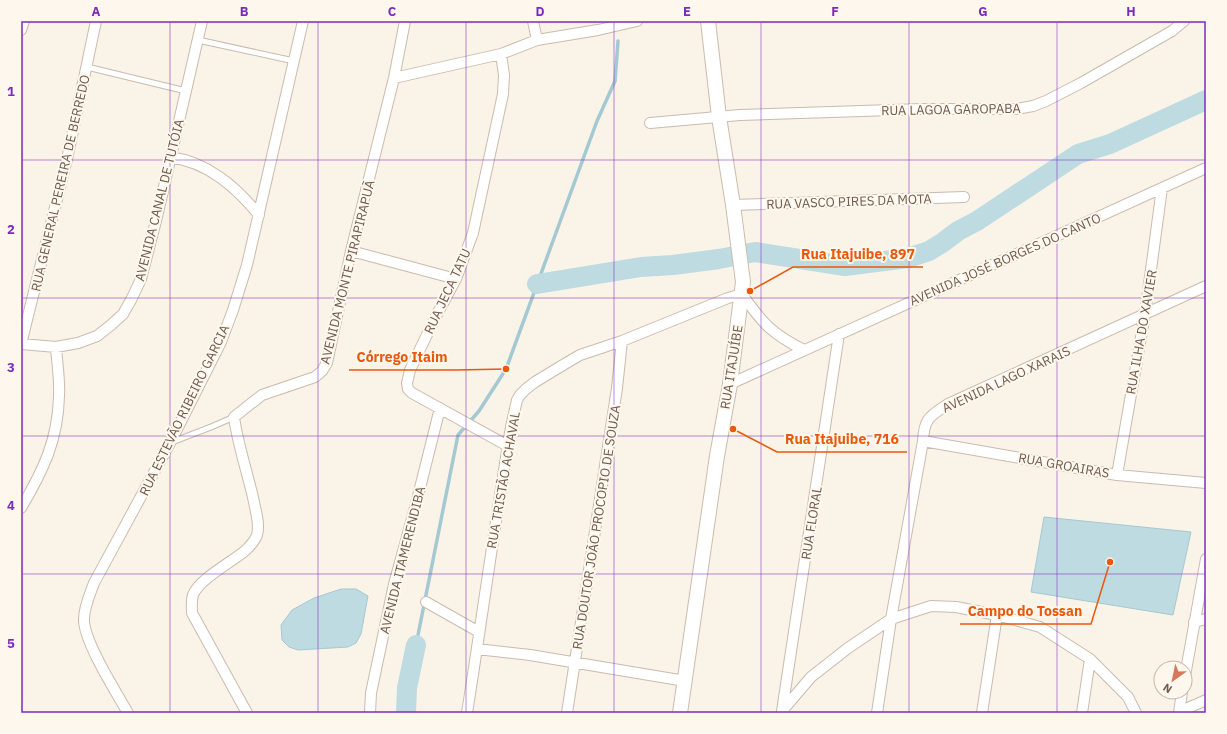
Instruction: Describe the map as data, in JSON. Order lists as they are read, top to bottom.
{
  "streets": {
    "main road": ["RUA ITAJUÍBE"],
    "street": [
      "RUA LAGOA GAROPABA",
      "RUA GENERAL PEREIRA DE BERREDO",
      "AVENIDA CANAL DE TUTÓIA",
      "RUA VASCO PIRES DA MOTA",
      "AVENIDA JOSÉ BORGES DO CANTO",
      "AVENIDA MONTE PIRAPIRAPUÃ",
      "RUA JECA TATU",
      "RUA ILHA DO XAVIER",
      "AVENIDA LAGO XARAIS",
      "RUA ESTEVÃO RIBEIRO GARCIA",
      "RUA GROAIRAS",
      "RUA TRISTÃO ACHAVAL",
      "RUA FLORAL",
      "RUA DOUTOR JOÃO PROCOPIO DE SOUZA",
      "AVENIDA ITAMERENDIBA"
    ]
  },
  "crossings": [
    ["RUA LAGOA GAROPABA", "RUA ITAJUÍBE"],
    ["RUA GENERAL PEREIRA DE BERREDO", "AVENIDA CANAL DE TUTÓIA"],
    ["RUA VASCO PIRES DA MOTA", "RUA ITAJUÍBE"],
    ["AVENIDA JOSÉ BORGES DO CANTO", "RUA ILHA DO XAVIER"],
    ["AVENIDA JOSÉ BORGES DO CANTO", "RUA ITAJUÍBE"],
    ["AVENIDA JOSÉ BORGES DO CANTO", "RUA FLORAL"],
    ["RUA JECA TATU", "RUA TRISTÃO ACHAVAL"],
    ["RUA JECA TATU", "AVENIDA ITAMERENDIBA"],
    ["RUA ILHA DO XAVIER", "AVENIDA LAGO XARAIS"],
    ["RUA ILHA DO XAVIER", "RUA GROAIRAS"],
    ["RUA ITAJUÍBE", "RUA TRISTÃO ACHAVAL"],
    ["AVENIDA LAGO XARAIS", "RUA GROAIRAS"],
    ["RUA TRISTÃO ACHAVAL", "RUA DOUTOR JOÃO PROCOPIO DE SOUZA"]
  ],
  "places": [
    "Rua Itajuibe, 897",
    "Córrego Itaim",
    "Rua Itajuibe, 716",
    "Campo do Tossan"
  ],
  "north": "bottom left",
  "grid": {
    "columns": [
      "A",
      "B",
      "C",
      "D",
      "E",
      "F",
      "G",
      "H"
    ],
    "rows": [
      "1",
      "2",
      "3",
      "4",
      "5"
    ]
  }
}
